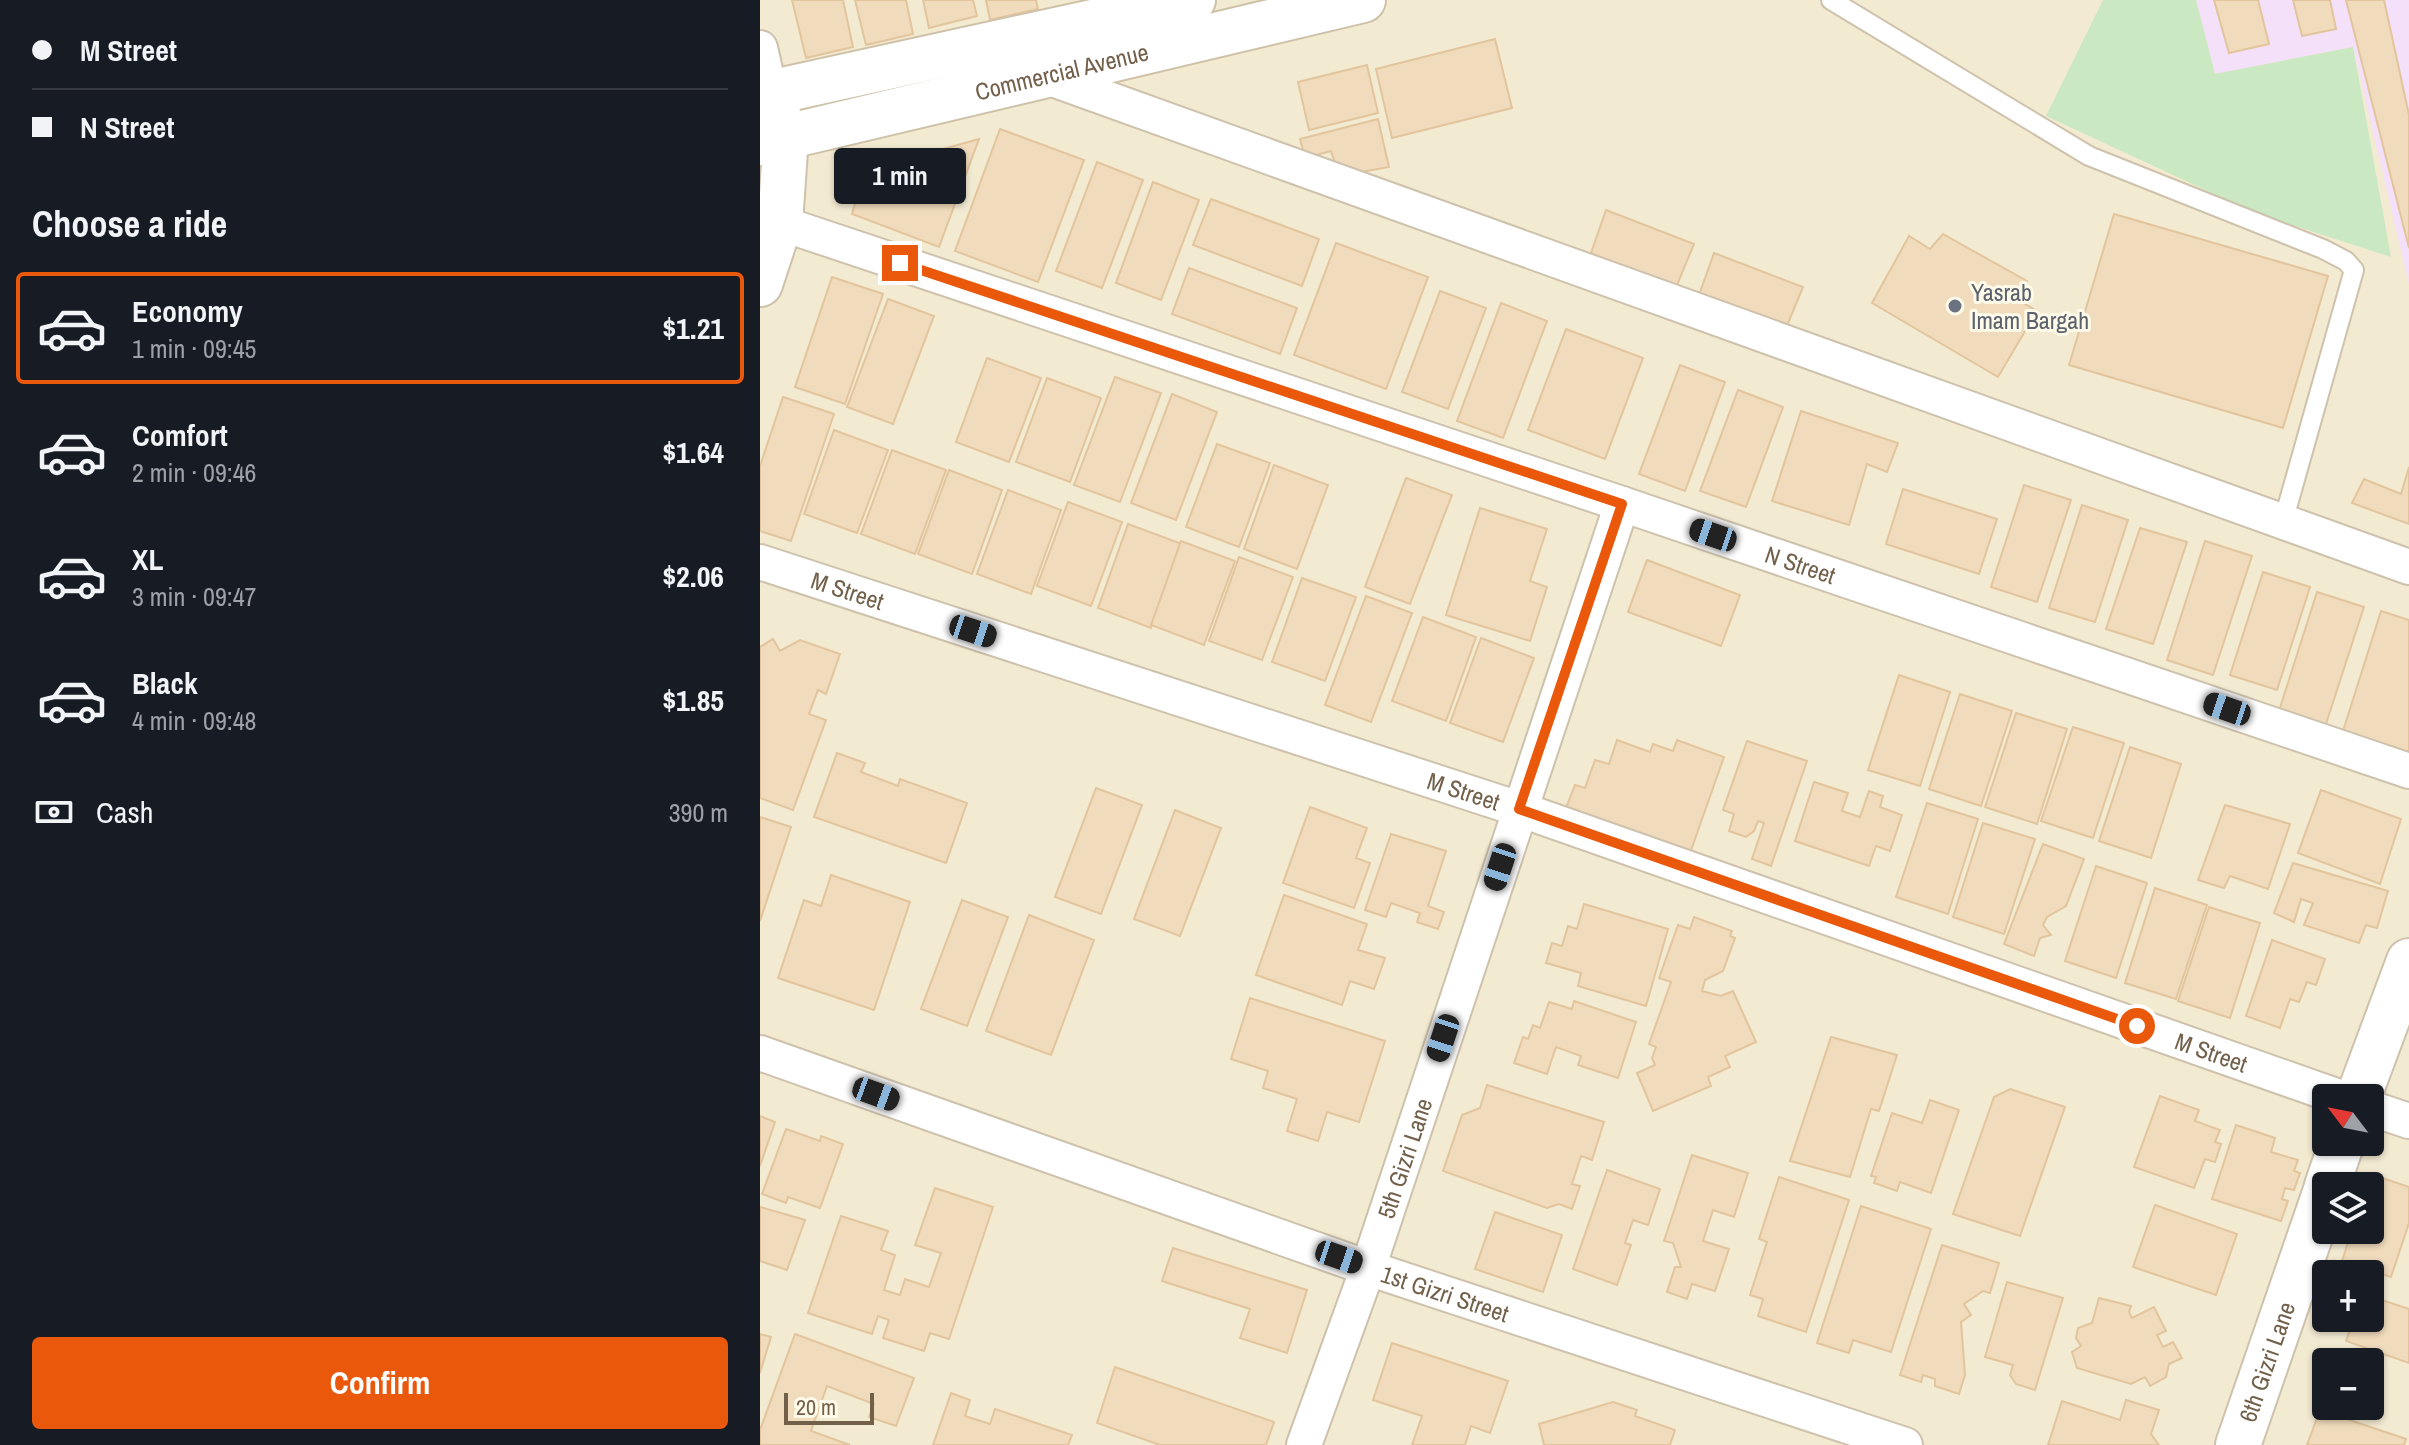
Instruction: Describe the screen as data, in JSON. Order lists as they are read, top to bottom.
{
  "streets": {
    "main road": ["Commercial Avenue", "6th Gizri Lane"],
    "street": [
      "N Street",
      "M Street",
      "5th Gizri Lane",
      "1st Gizri Street"
    ]
  },
  "crossings": [
    ["N Street", "5th Gizri Lane"],
    ["M Street", "5th Gizri Lane"],
    ["5th Gizri Lane", "1st Gizri Street"]
  ],
  "places": ["Yasrab Imam Bargah"],
  "scale_bar": "20 m",
  "north": "top left",
  "page": {
    "banner": ["M Street", "N Street"],
    "bubble": "1 min",
    "heading": "Choose a ride",
    "list": [
      {
        "name": "Economy",
        "note": "1 min · 09:45",
        "value": "$1.21"
      },
      {
        "name": "Comfort",
        "note": "2 min · 09:46",
        "value": "$1.64"
      },
      {
        "name": "XL",
        "note": "3 min · 09:47",
        "value": "$2.06"
      },
      {
        "name": "Black",
        "note": "4 min · 09:48",
        "value": "$1.85"
      }
    ],
    "pay": ["Cash", "390 m"],
    "map_buttons": ["+", "−"],
    "buttons": "Confirm",
    "scale": "20 m"
  }
}
